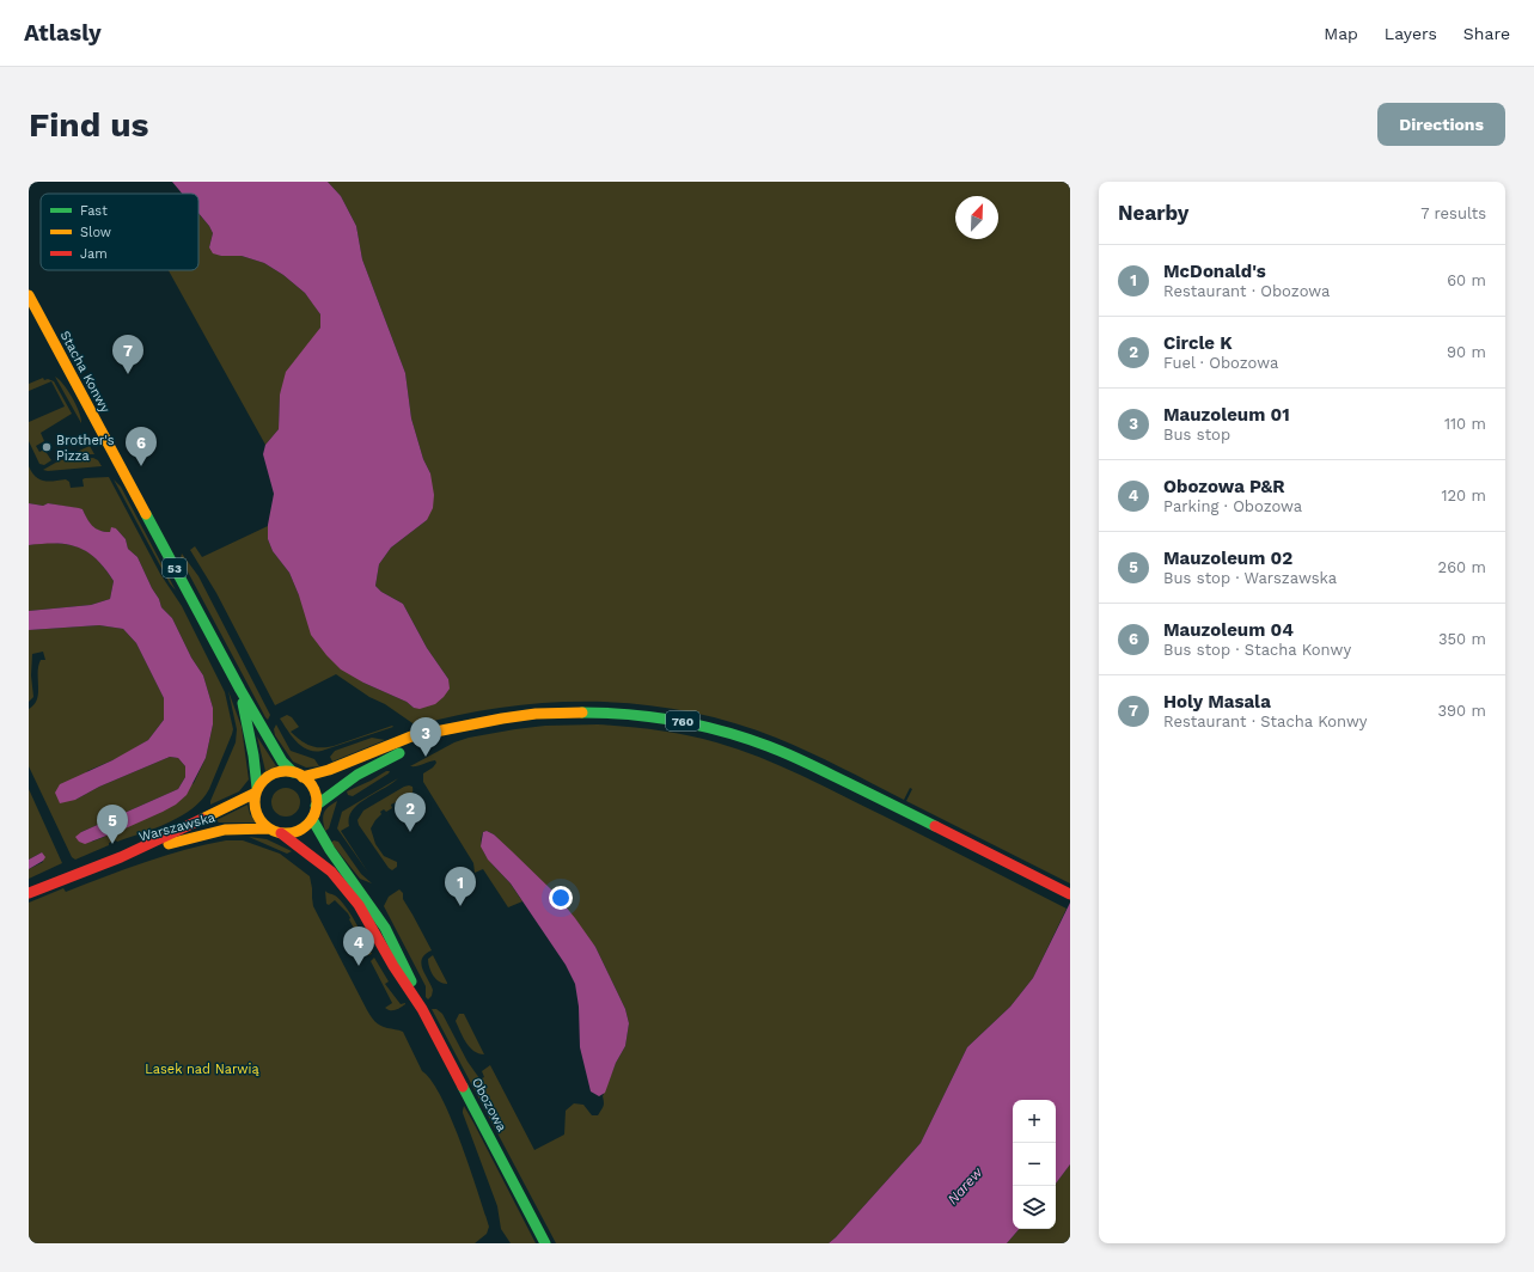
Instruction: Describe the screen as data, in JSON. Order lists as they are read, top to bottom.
{
  "streets": {
    "main road": [
      "Stacha Konwy",
      "53",
      "760",
      "Warszawska",
      "Obozowa"
    ]
  },
  "crossings": [
    ["Stacha Konwy", "53"],
    ["Stacha Konwy", "760"],
    ["Stacha Konwy", "Warszawska"],
    ["Stacha Konwy", "Obozowa"],
    ["53", "760"],
    ["53", "Warszawska"],
    ["53", "Obozowa"],
    ["760", "Warszawska"],
    ["760", "Obozowa"],
    ["Warszawska", "Obozowa"]
  ],
  "water": ["Narew"],
  "parks": ["Lasek nad Narwią"],
  "places": ["Brother's Pizza"],
  "legend": ["Fast", "Slow", "Jam"],
  "north": "top right",
  "page": {
    "header": "Atlasly",
    "nav": ["Map", "Layers", "Share"],
    "buttons": "Directions",
    "title": "Find us",
    "heading": ["Nearby", "7 results"],
    "list": [
      {
        "mark": "1",
        "name": "McDonald's",
        "note": "Restaurant · Obozowa",
        "value": "60 m"
      },
      {
        "mark": "2",
        "name": "Circle K",
        "note": "Fuel · Obozowa",
        "value": "90 m"
      },
      {
        "mark": "3",
        "name": "Mauzoleum 01",
        "note": "Bus stop",
        "value": "110 m"
      },
      {
        "mark": "4",
        "name": "Obozowa P&R",
        "note": "Parking · Obozowa",
        "value": "120 m"
      },
      {
        "mark": "5",
        "name": "Mauzoleum 02",
        "note": "Bus stop · Warszawska",
        "value": "260 m"
      },
      {
        "mark": "6",
        "name": "Mauzoleum 04",
        "note": "Bus stop · Stacha Konwy",
        "value": "350 m"
      },
      {
        "mark": "7",
        "name": "Holy Masala",
        "note": "Restaurant · Stacha Konwy",
        "value": "390 m"
      }
    ],
    "pins": [
      "7",
      "6",
      "3",
      "2",
      "5",
      "1",
      "4"
    ],
    "map_buttons": ["+", "−"]
  }
}
